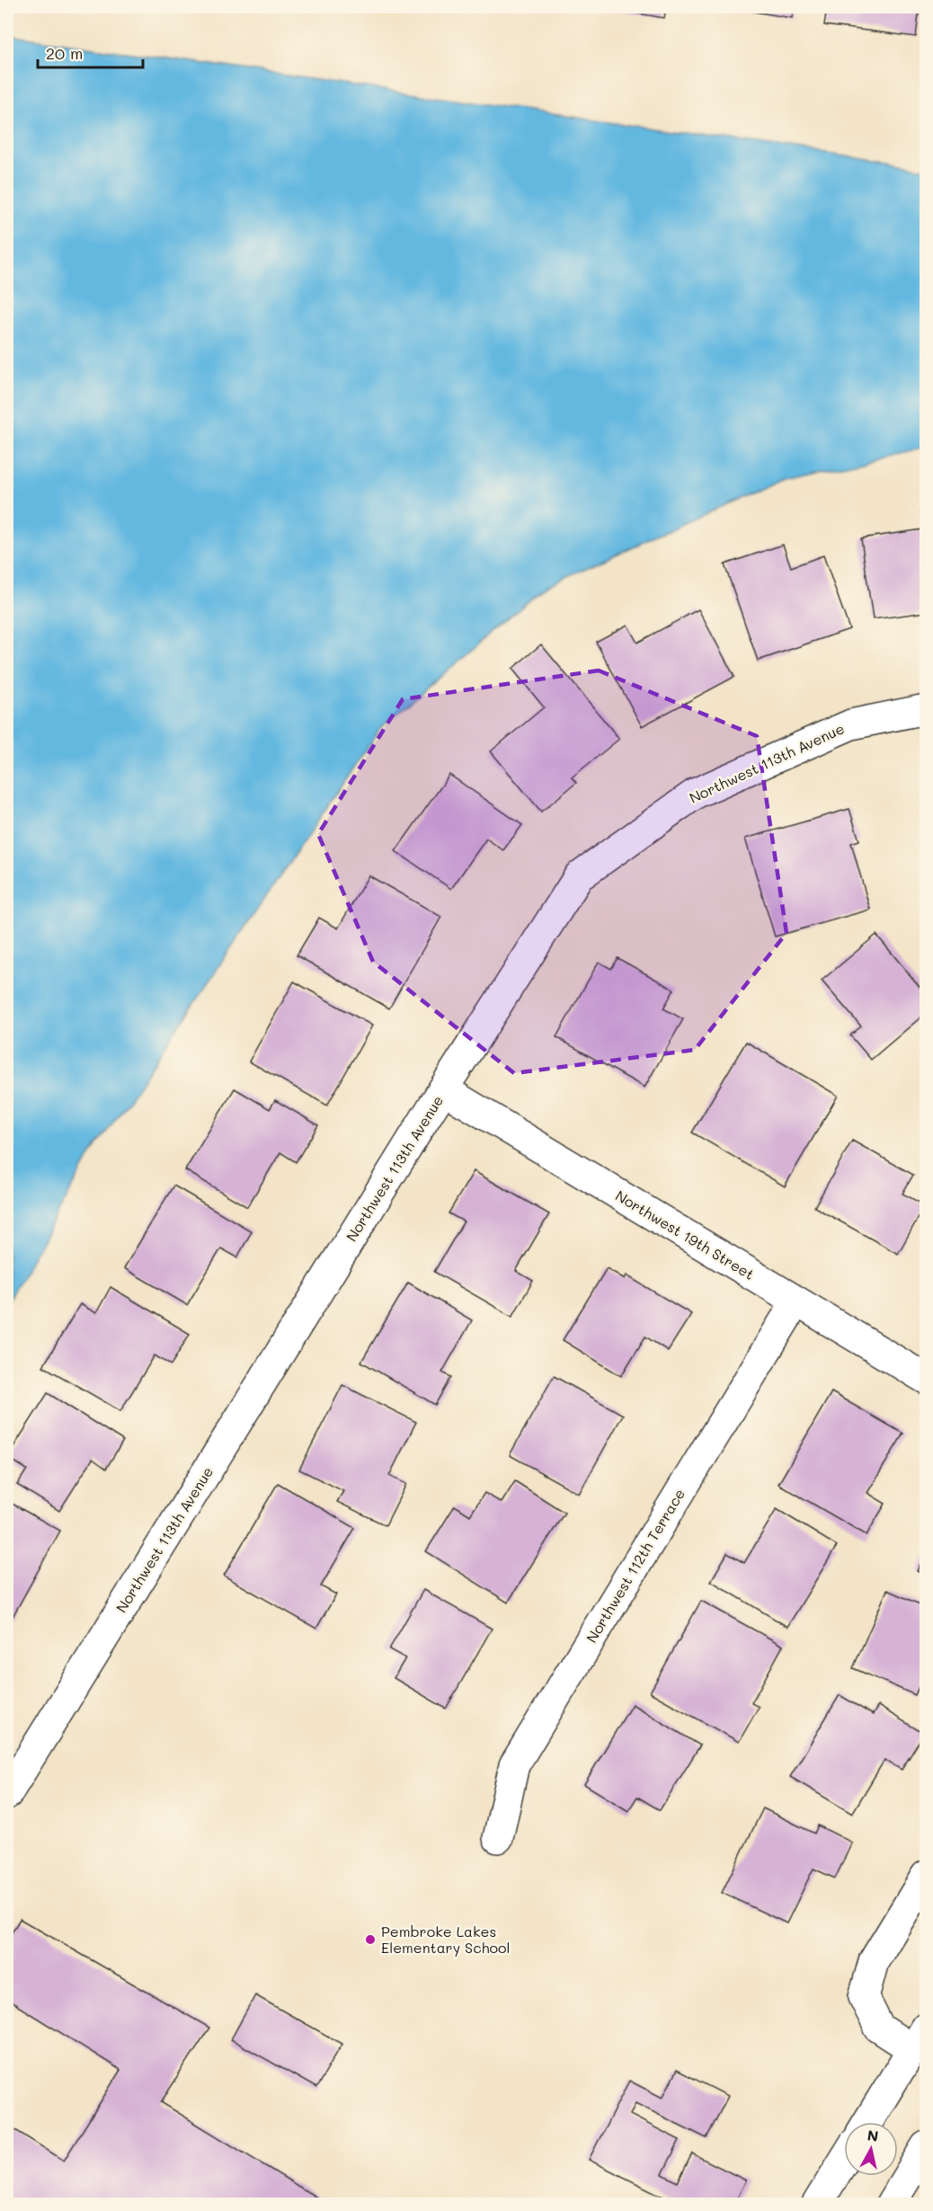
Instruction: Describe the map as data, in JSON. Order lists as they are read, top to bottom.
{
  "streets": {
    "street": ["Northwest 113th Avenue", "Northwest 19th Street", "Northwest 112th Terrace"]
  },
  "crossings": [
    ["Northwest 113th Avenue", "Northwest 19th Street"],
    ["Northwest 19th Street", "Northwest 112th Terrace"]
  ],
  "places": ["Pembroke Lakes Elementary School"],
  "scale_bar": "20 m",
  "north": "top"
}
